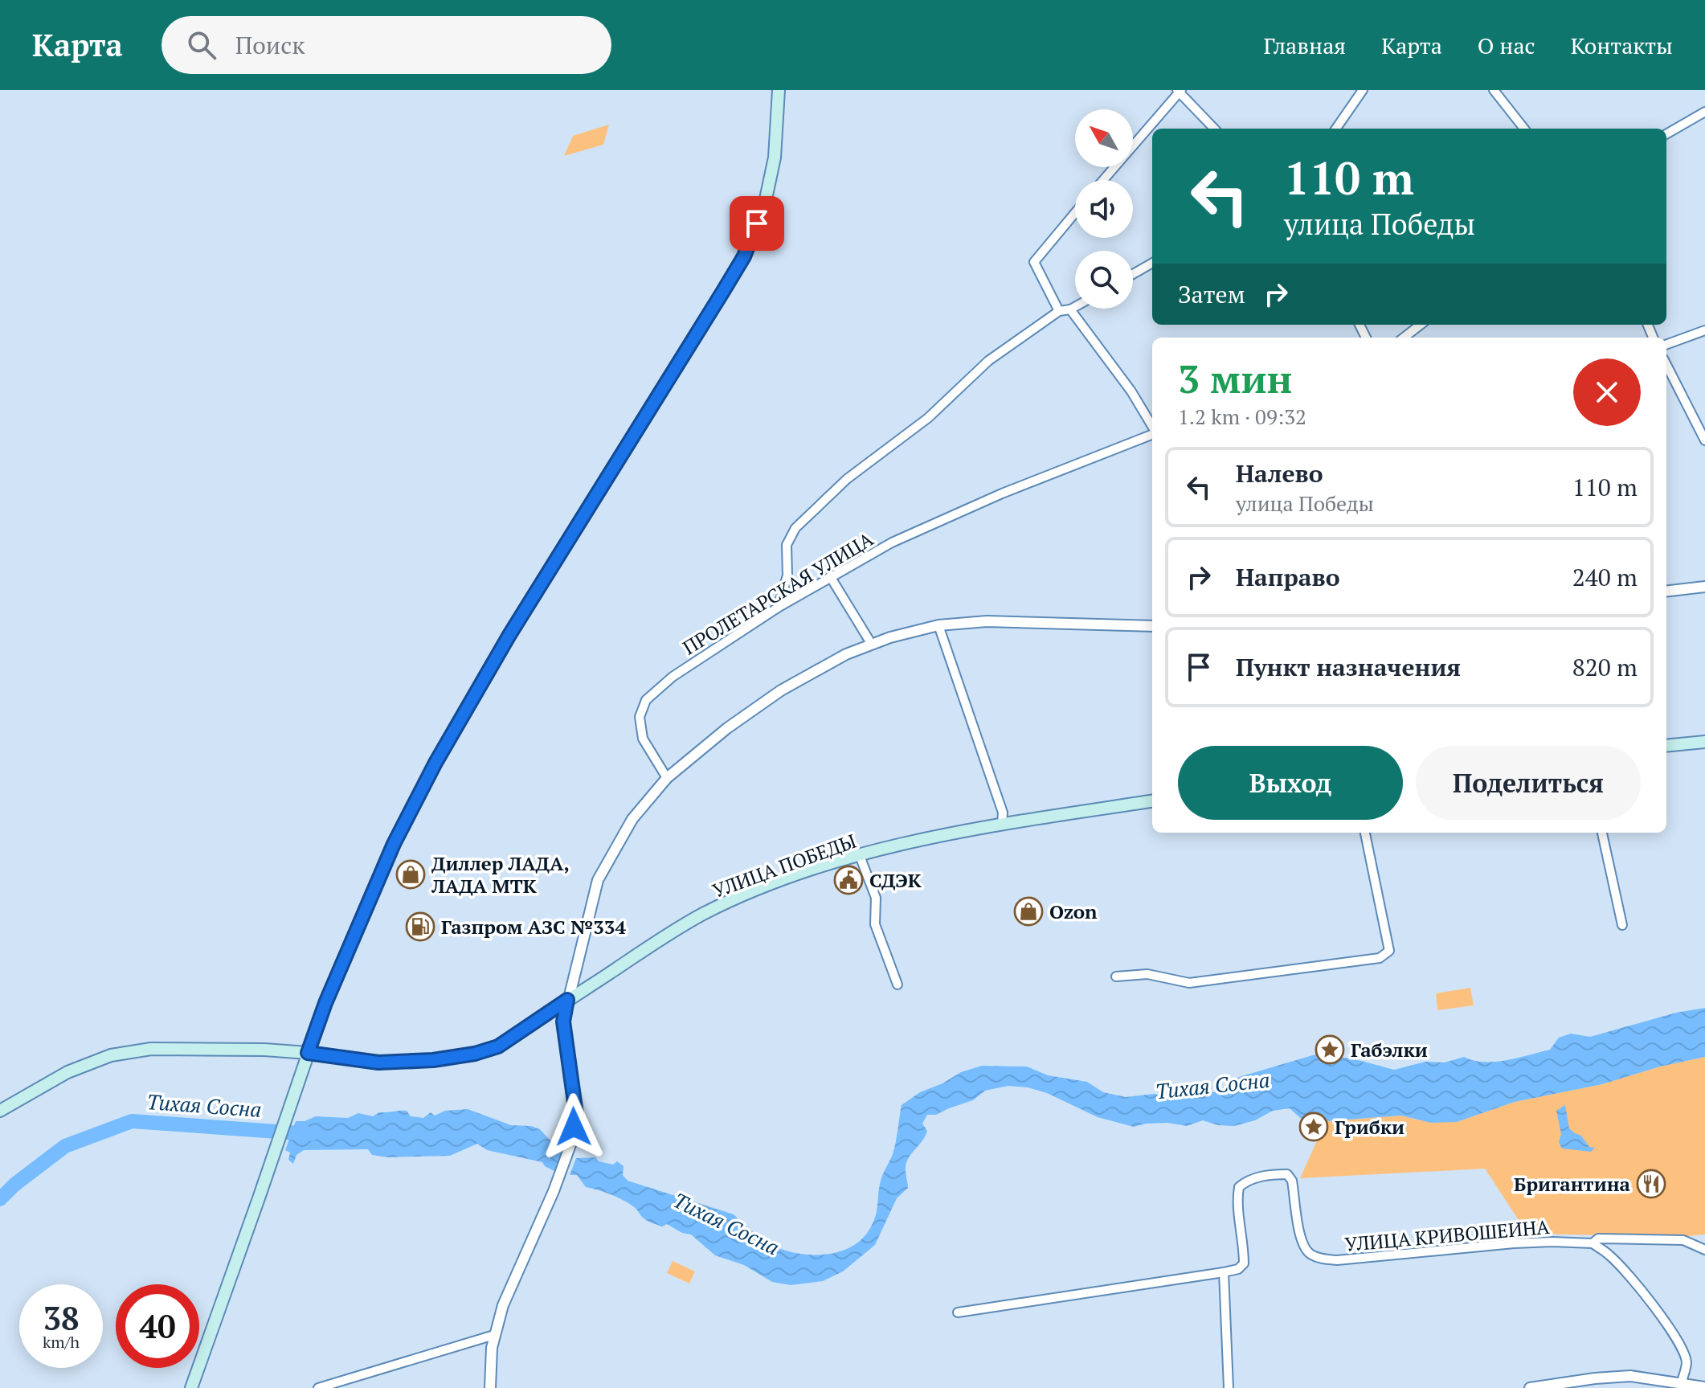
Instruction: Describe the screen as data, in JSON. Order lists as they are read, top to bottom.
{
  "streets": {
    "main road": ["УЛИЦА ПОБЕДЫ"],
    "street": ["ПРОЛЕТАРСКАЯ УЛИЦА", "УЛИЦА КРИВОШЕИНА"]
  },
  "water": ["Тихая Сосна"],
  "places": {
    "shop": ["Диллер ЛАДА, ЛАДА МТК", "Ozon"],
    "public building": ["СДЭК"],
    "fuel station": ["Газпром АЗС №334"],
    "place": ["Габэлки", "Грибки"],
    "restaurant": ["Бригантина"]
  },
  "north": "top left",
  "page": {
    "header": "Карта",
    "search": "Поиск",
    "nav": [
      "Главная",
      "Карта",
      "О нас",
      "Контакты"
    ],
    "turn": ["110 m", "улица Победы"],
    "then": "Затем",
    "heading": ["3 мин", "1.2 km · 09:32"],
    "list": [
      {
        "name": "Налево",
        "note": "улица Победы",
        "value": "110 m"
      },
      {
        "name": "Направо",
        "value": "240 m"
      },
      {
        "name": "Пункт назначения",
        "value": "820 m"
      }
    ],
    "buttons": ["Выход", "Поделиться"],
    "speed": "38 km/h",
    "limit": "40"
  }
}
